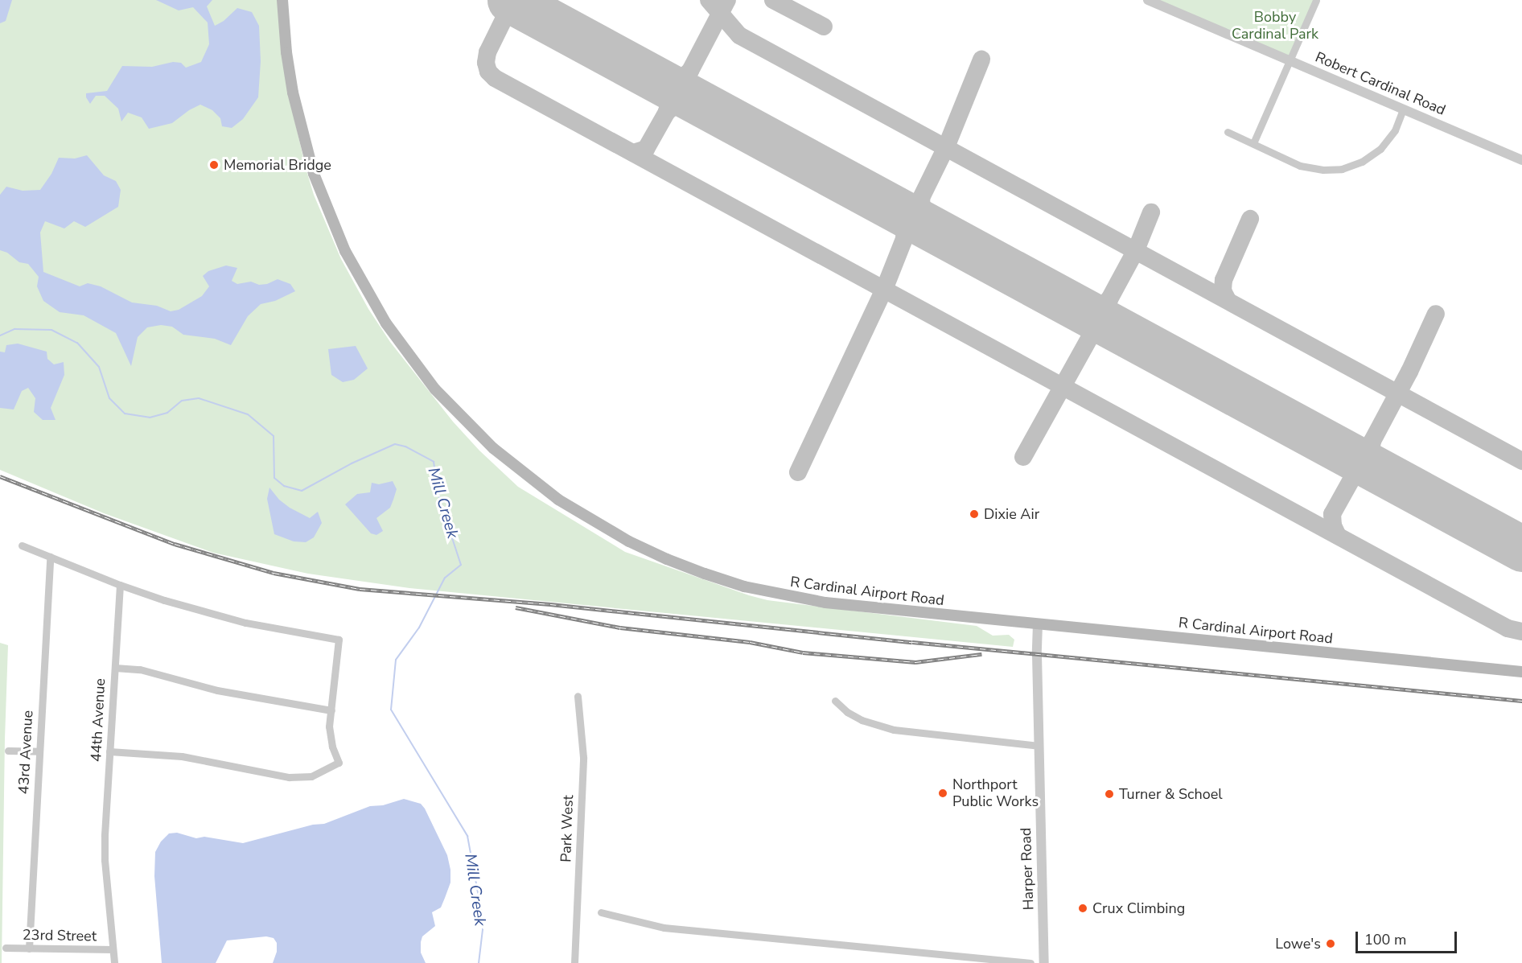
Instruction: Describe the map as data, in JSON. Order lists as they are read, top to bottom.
{
  "streets": {
    "main road": ["R Cardinal Airport Road"],
    "street": [
      "Robert Cardinal Road",
      "44th Avenue",
      "43rd Avenue",
      "Park West",
      "Harper Road",
      "23rd Street"
    ]
  },
  "crossings": [
    ["R Cardinal Airport Road", "Harper Road"],
    ["44th Avenue", "23rd Street"],
    ["43rd Avenue", "23rd Street"]
  ],
  "water": ["Mill Creek"],
  "parks": ["Bobby Cardinal Park"],
  "places": [
    "Memorial Bridge",
    "Dixie Air",
    "Northport Public Works",
    "Turner & Schoel",
    "Crux Climbing",
    "Lowe's"
  ],
  "scale_bar": "100 m"
}
